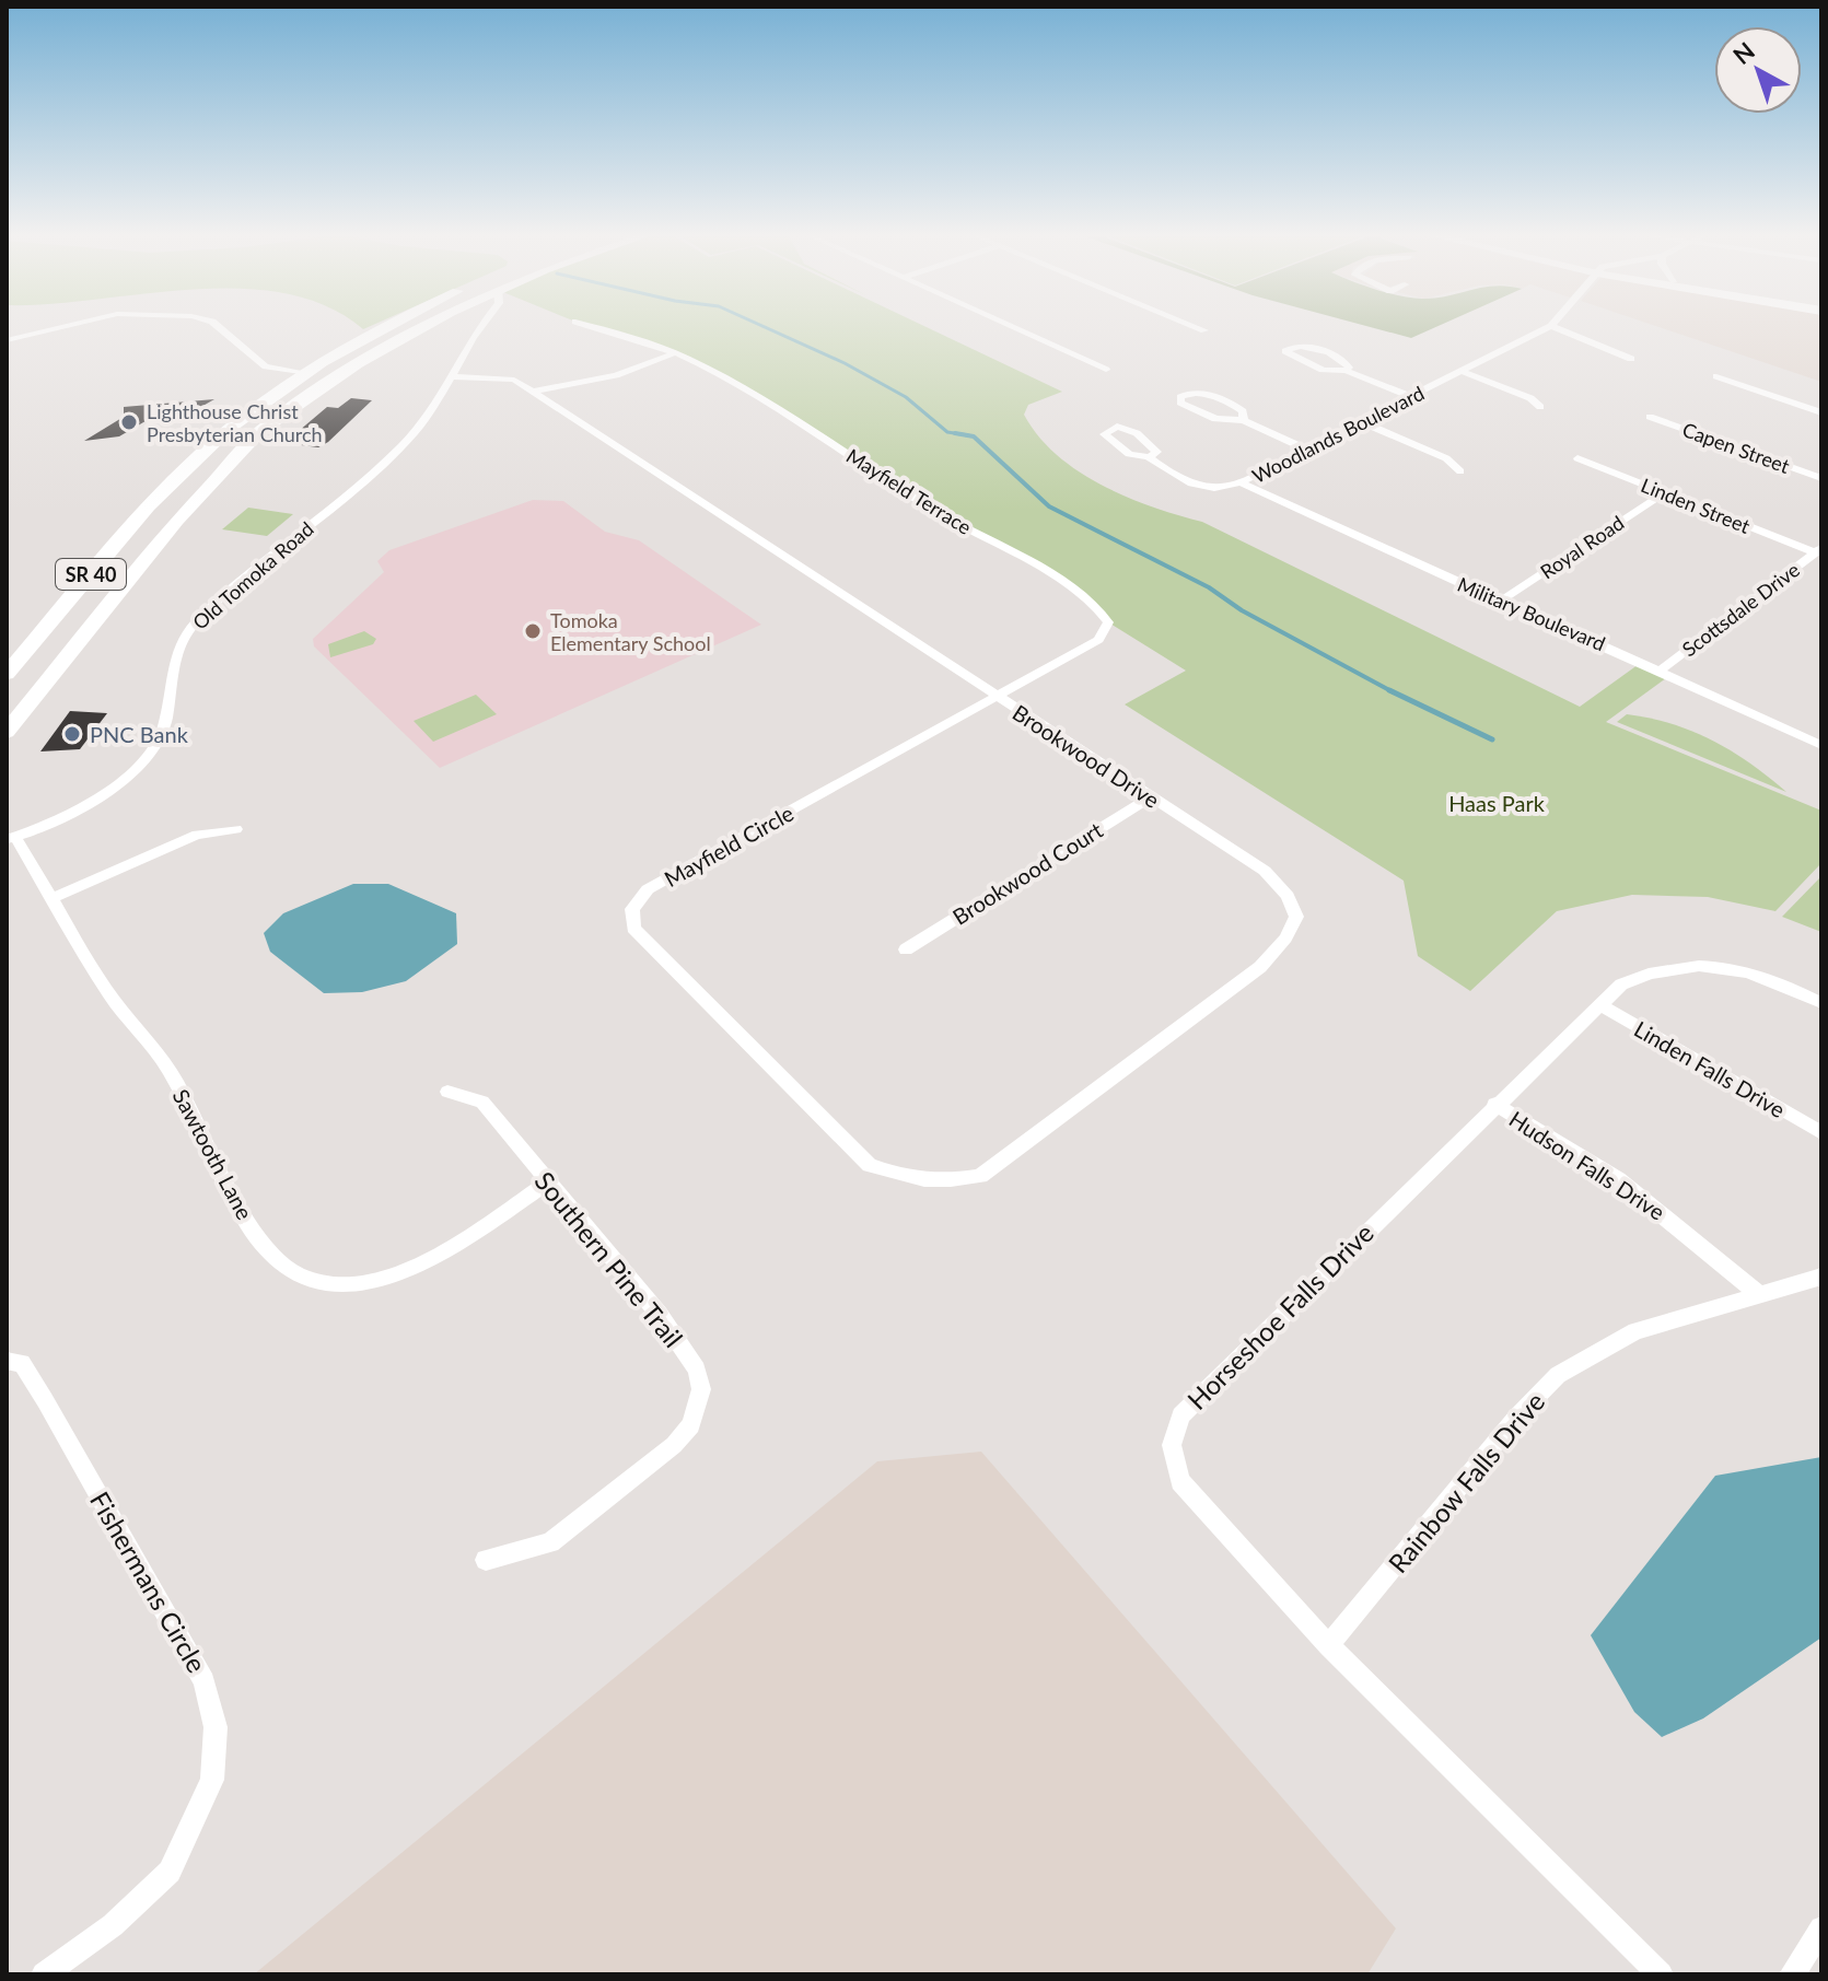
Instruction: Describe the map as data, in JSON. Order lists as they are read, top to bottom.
{
  "streets": {
    "main road": ["SR 40"],
    "street": [
      "Woodlands Boulevard",
      "Capen Street",
      "Mayfield Terrace",
      "Linden Street",
      "Royal Road",
      "Old Tomoka Road",
      "Scottsdale Drive",
      "Military Boulevard",
      "Brookwood Drive",
      "Mayfield Circle",
      "Brookwood Court",
      "Linden Falls Drive",
      "Sawtooth Lane",
      "Hudson Falls Drive",
      "Southern Pine Trail",
      "Horseshoe Falls Drive",
      "Rainbow Falls Drive",
      "Fishermans Circle"
    ]
  },
  "crossings": [
    ["Woodlands Boulevard", "Military Boulevard"],
    ["Mayfield Terrace", "Brookwood Drive"],
    ["Mayfield Terrace", "Mayfield Circle"],
    ["Linden Street", "Royal Road"],
    ["Linden Street", "Scottsdale Drive"],
    ["Royal Road", "Military Boulevard"],
    ["Old Tomoka Road", "Brookwood Drive"],
    ["Old Tomoka Road", "Sawtooth Lane"],
    ["Scottsdale Drive", "Military Boulevard"],
    ["Brookwood Drive", "Mayfield Circle"],
    ["Brookwood Drive", "Brookwood Court"],
    ["Linden Falls Drive", "Horseshoe Falls Drive"],
    ["Sawtooth Lane", "Southern Pine Trail"],
    ["Hudson Falls Drive", "Horseshoe Falls Drive"],
    ["Hudson Falls Drive", "Rainbow Falls Drive"],
    ["Horseshoe Falls Drive", "Rainbow Falls Drive"]
  ],
  "parks": ["Haas Park"],
  "places": ["Lighthouse Christ Presbyterian Church", "Tomoka Elementary School", "PNC Bank"],
  "north": "top left"
}
